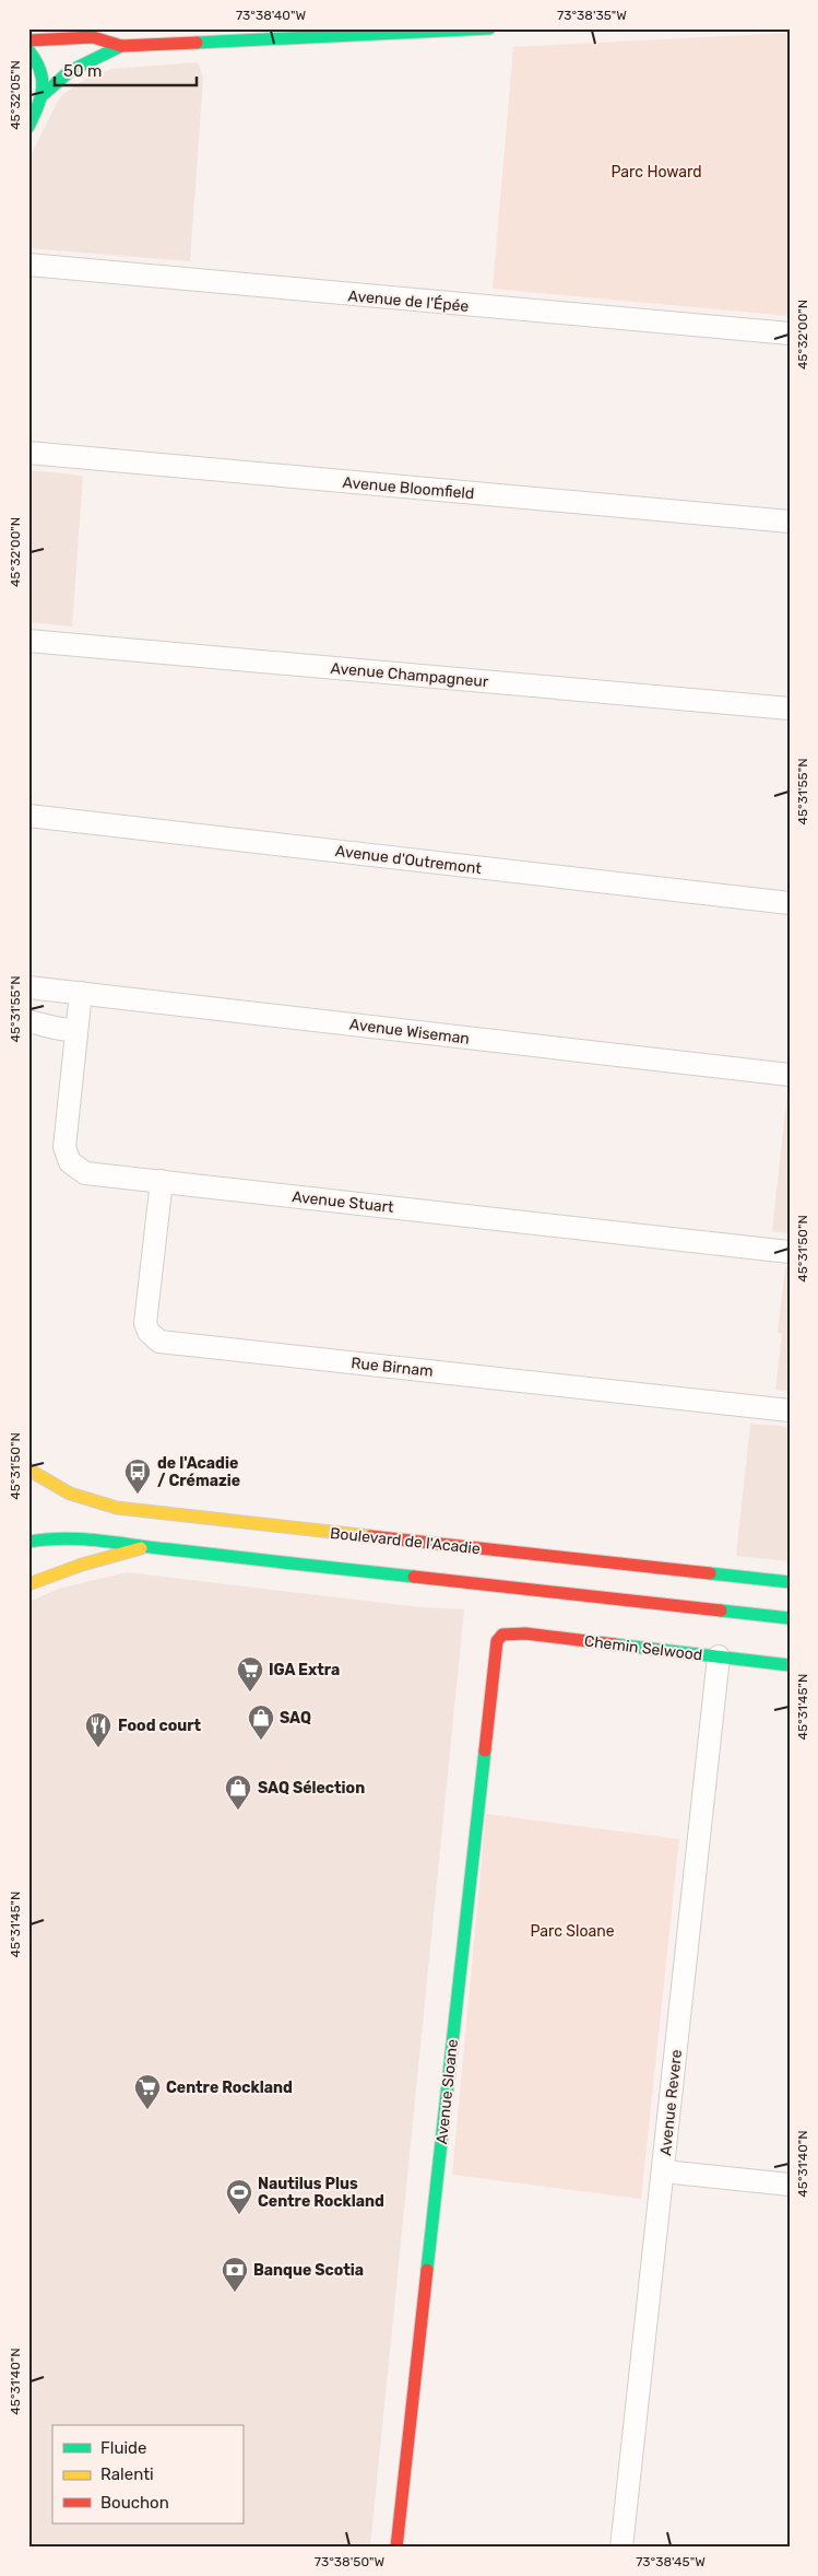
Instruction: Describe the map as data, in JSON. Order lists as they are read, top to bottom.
{
  "streets": {
    "street": [
      "Avenue de l'Épée",
      "Avenue Bloomfield",
      "Avenue Champagneur",
      "Avenue d'Outremont",
      "Avenue Wiseman",
      "Avenue Stuart",
      "Rue Birnam",
      "Boulevard de l'Acadie",
      "Chemin Selwood",
      "Avenue Sloane",
      "Avenue Revere"
    ]
  },
  "crossings": [
    ["Avenue Wiseman", "Avenue Stuart"],
    ["Avenue Stuart", "Rue Birnam"],
    ["Chemin Selwood", "Avenue Sloane"],
    ["Chemin Selwood", "Avenue Revere"]
  ],
  "parks": ["Parc Howard", "Parc Sloane"],
  "places": {
    "bus stop": ["de l'Acadie / Crémazie"],
    "supermarket": ["IGA Extra", "Centre Rockland"],
    "shop": ["SAQ", "SAQ Sélection"],
    "restaurant": ["Food court"],
    "sports": ["Nautilus Plus Centre Rockland"],
    "bank": ["Banque Scotia"]
  },
  "legend": ["Fluide", "Ralenti", "Bouchon"],
  "scale_bar": "50 m",
  "coordinates": [
    "73°38'40\"W",
    "73°38'35\"W",
    "45°32'05\"N",
    "45°32'00\"N",
    "45°31'55\"N",
    "45°31'50\"N",
    "45°31'45\"N",
    "45°31'40\"N",
    "73°38'50\"W",
    "73°38'45\"W"
  ]
}
